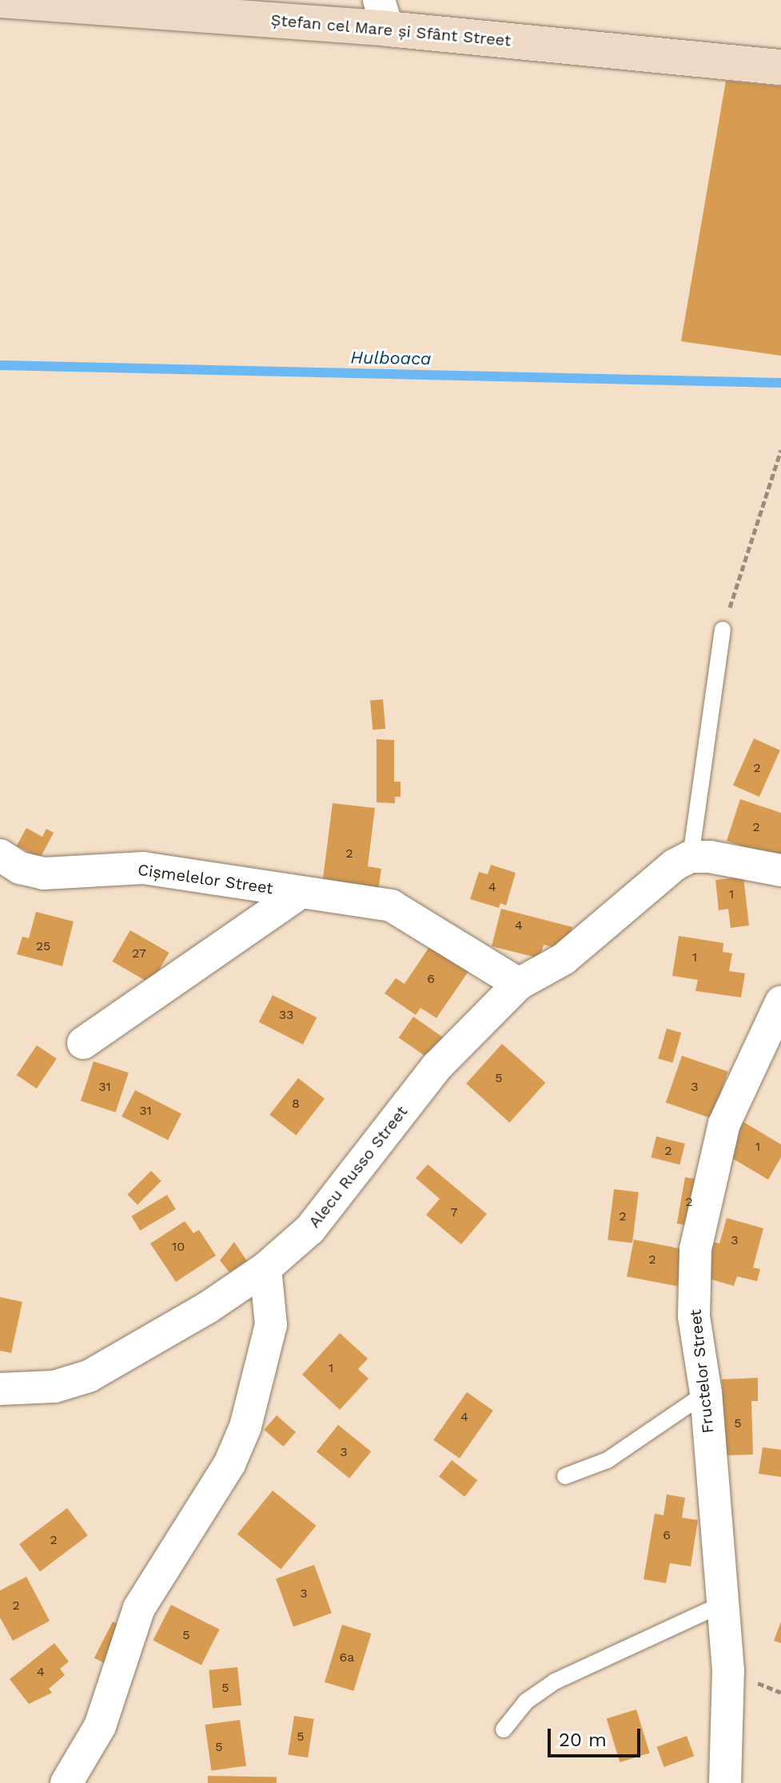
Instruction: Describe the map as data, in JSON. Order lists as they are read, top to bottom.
{
  "streets": {
    "street": [
      "Ștefan cel Mare și Sfânt Street",
      "Cișmelelor Street",
      "Alecu Russo Street",
      "Fructelor Street"
    ]
  },
  "crossings": [
    ["Cișmelelor Street", "Alecu Russo Street"]
  ],
  "water": ["Hulboaca"],
  "house_numbers": [
    "2",
    "2",
    "2",
    "4",
    "1",
    "4",
    "25",
    "27",
    "1",
    "6",
    "33",
    "5",
    "31",
    "3",
    "8",
    "31",
    "1",
    "2",
    "2",
    "7",
    "2",
    "3",
    "10",
    "2",
    "1",
    "4",
    "5",
    "3",
    "6",
    "2",
    "3",
    "2",
    "5",
    "6a",
    "4",
    "5",
    "5",
    "5"
  ],
  "scale_bar": "20 m"
}
